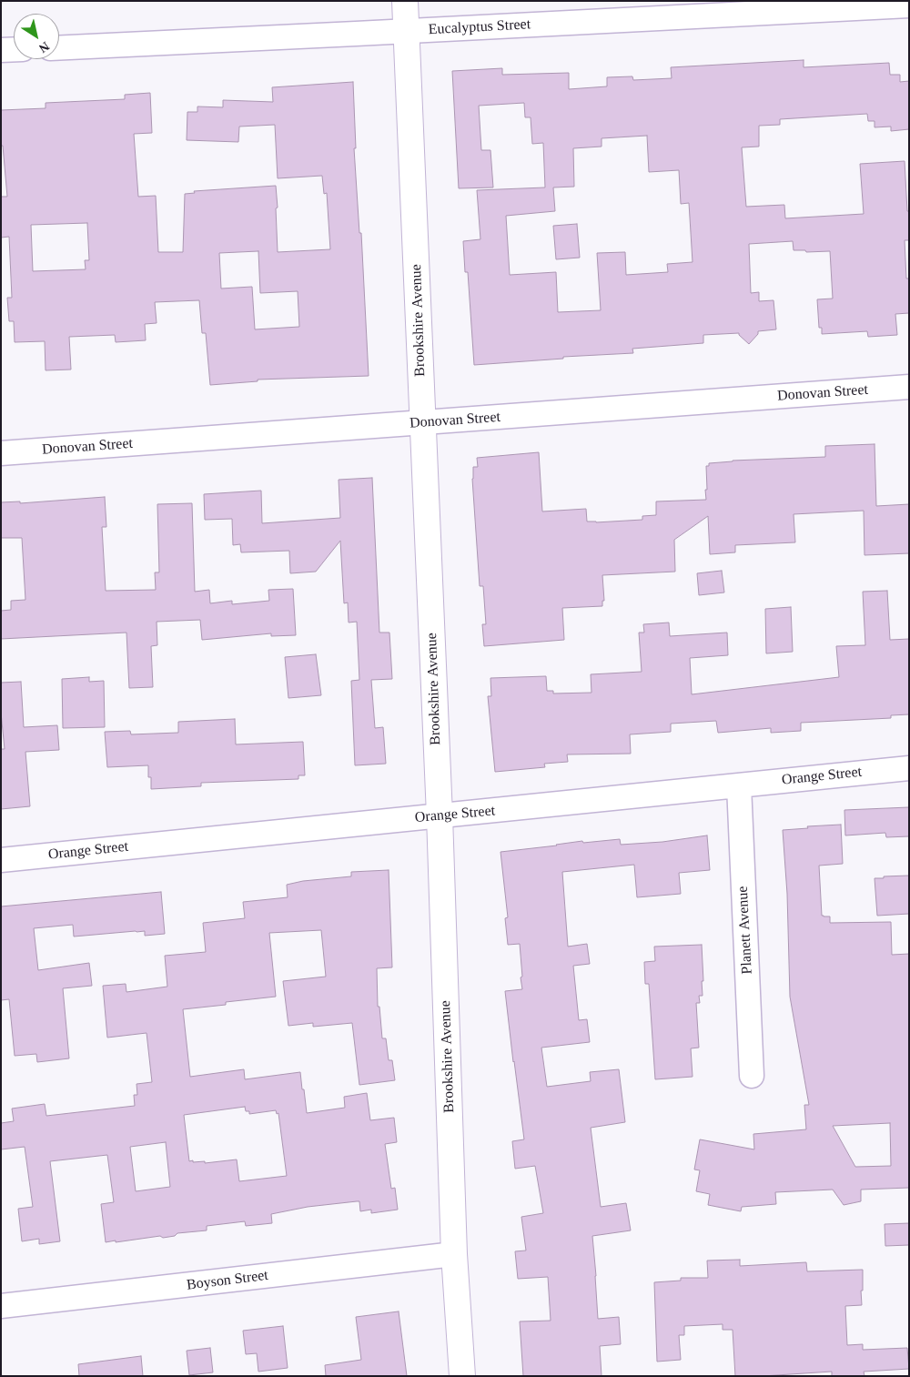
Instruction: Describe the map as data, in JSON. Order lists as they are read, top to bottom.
{
  "streets": {
    "street": [
      "Eucalyptus Street",
      "Brookshire Avenue",
      "Donovan Street",
      "Orange Street",
      "Planett Avenue",
      "Boyson Street"
    ]
  },
  "crossings": [
    ["Eucalyptus Street", "Brookshire Avenue"],
    ["Brookshire Avenue", "Donovan Street"],
    ["Brookshire Avenue", "Orange Street"],
    ["Brookshire Avenue", "Boyson Street"],
    ["Orange Street", "Planett Avenue"]
  ],
  "north": "bottom right"
}
